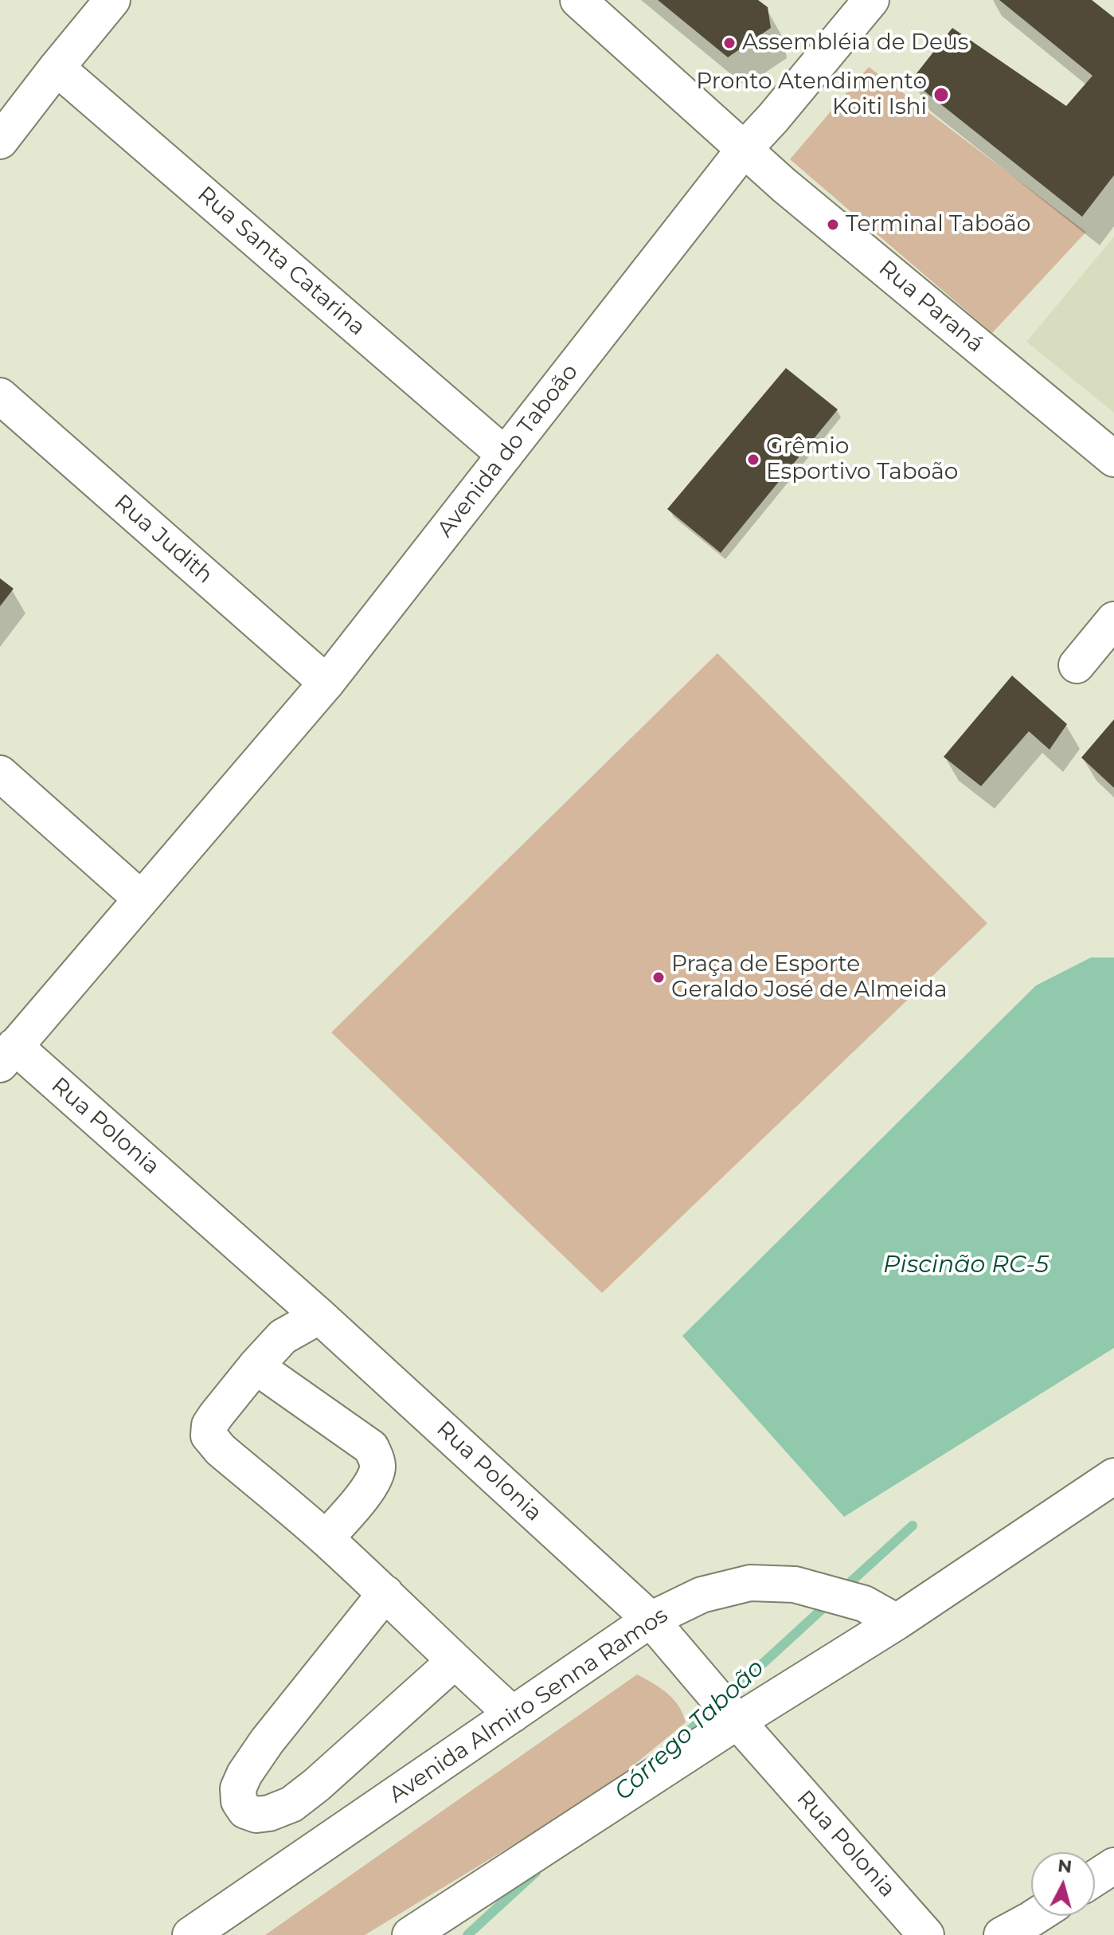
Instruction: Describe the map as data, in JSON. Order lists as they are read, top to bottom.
{
  "streets": {
    "street": [
      "Rua Santa Catarina",
      "Rua Paraná",
      "Avenida do Taboão",
      "Rua Judith",
      "Rua Polonia",
      "Avenida Almiro Senna Ramos"
    ]
  },
  "crossings": [
    ["Rua Santa Catarina", "Avenida do Taboão"],
    ["Rua Paraná", "Avenida do Taboão"],
    ["Avenida do Taboão", "Rua Judith"],
    ["Avenida do Taboão", "Rua Polonia"],
    ["Rua Polonia", "Avenida Almiro Senna Ramos"]
  ],
  "water": ["Piscinão RC-5", "Córrego Taboão"],
  "places": [
    "Assembléia de Deus",
    "Pronto Atendimento Koiti Ishi",
    "Terminal Taboão",
    "Grêmio Esportivo Taboão",
    "Praça de Esporte Geraldo José de Almeida"
  ],
  "north": "top"
}
